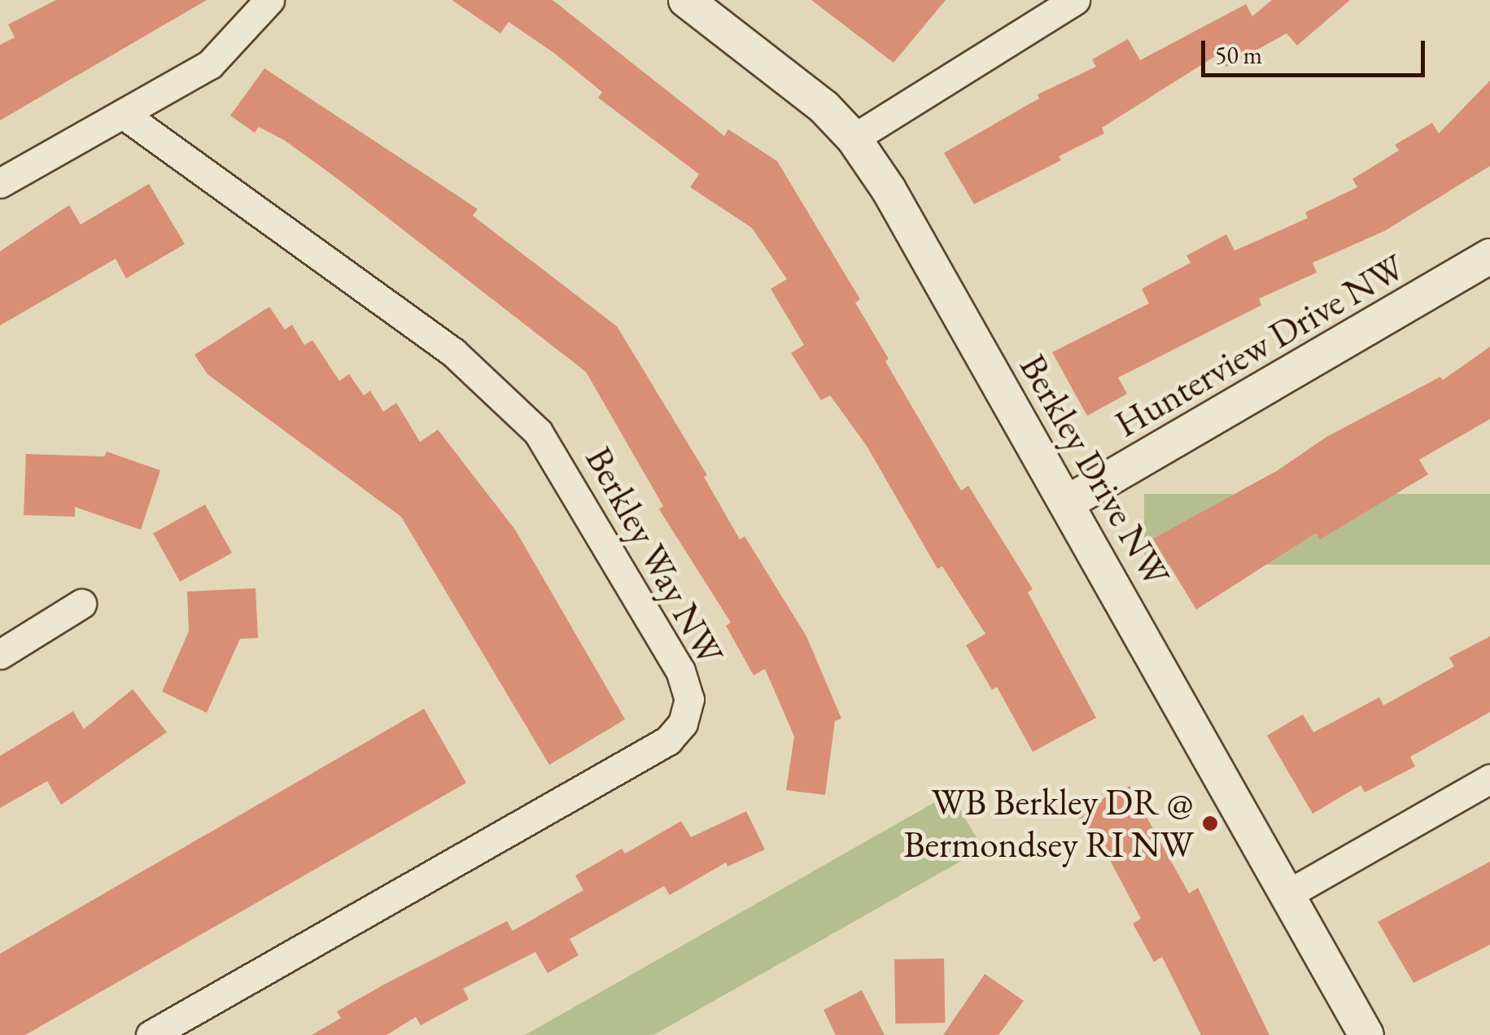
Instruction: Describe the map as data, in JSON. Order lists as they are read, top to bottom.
{
  "streets": {
    "street": ["Hunterview Drive NW", "Berkley Drive NW", "Berkley Way NW"]
  },
  "crossings": [
    ["Hunterview Drive NW", "Berkley Drive NW"]
  ],
  "places": ["WB Berkley DR @ Bermondsey RI NW"],
  "scale_bar": "50 m"
}
